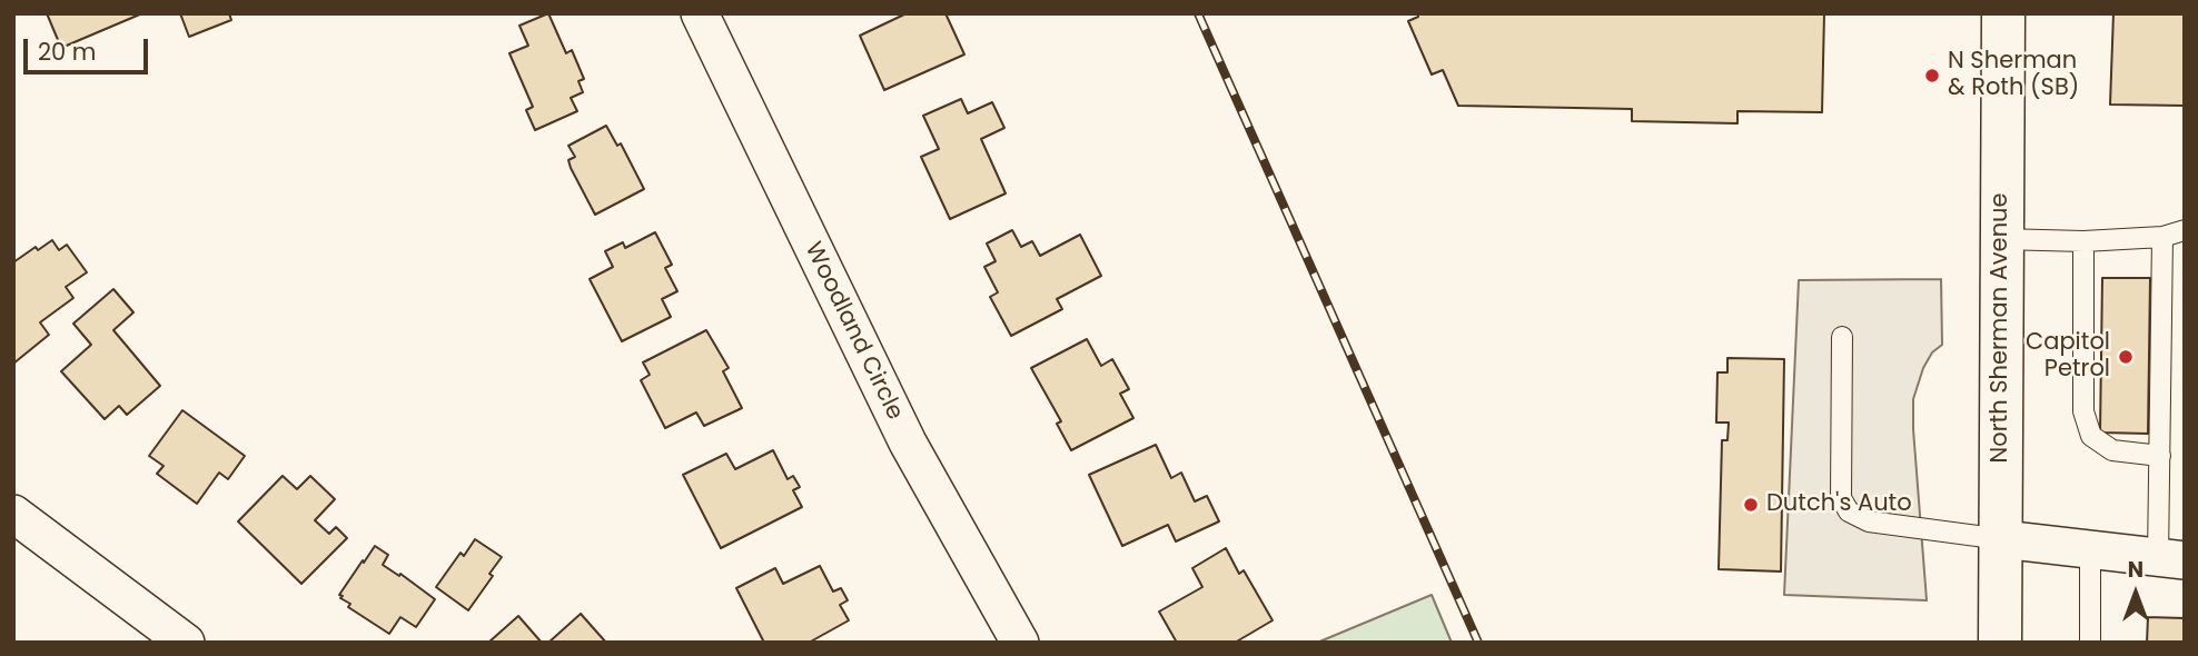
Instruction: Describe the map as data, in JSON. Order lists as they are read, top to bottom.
{
  "streets": {
    "street": ["North Sherman Avenue", "Woodland Circle"]
  },
  "places": ["N Sherman & Roth (SB)", "Capitol Petrol", "Dutch's Auto"],
  "scale_bar": "20 m",
  "north": "top"
}
